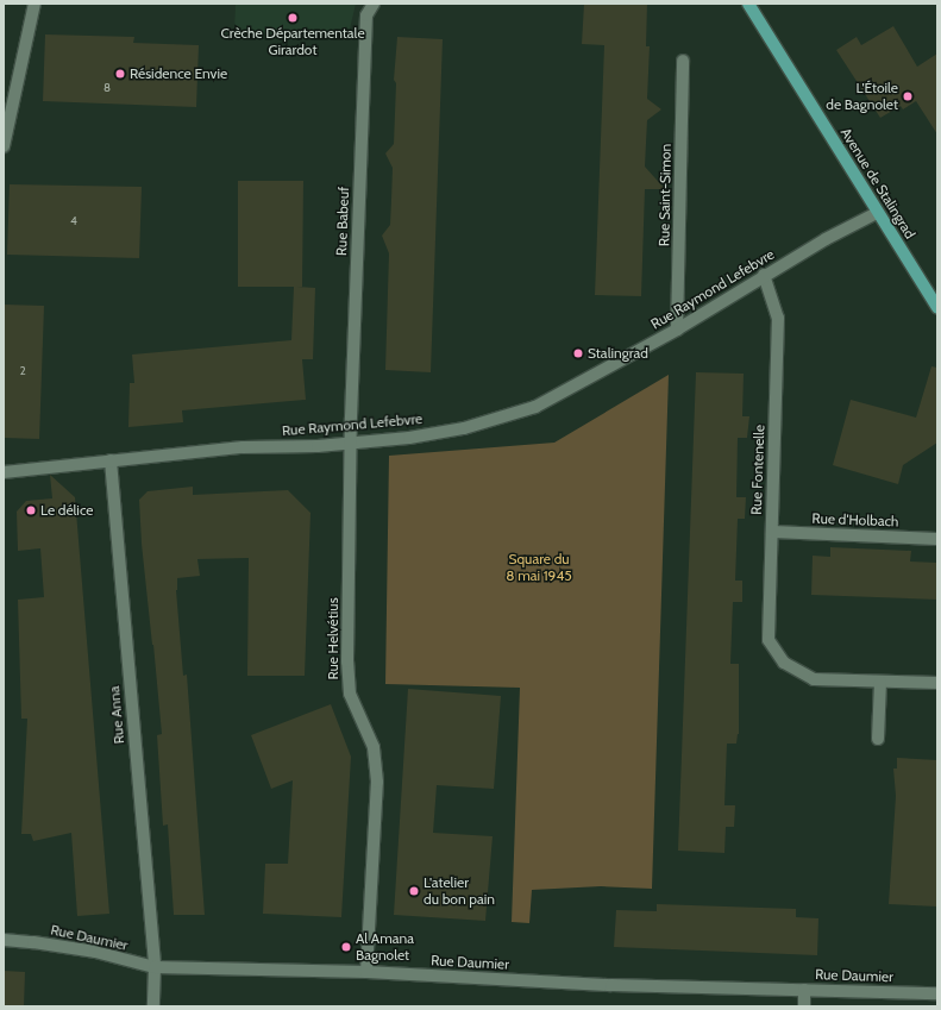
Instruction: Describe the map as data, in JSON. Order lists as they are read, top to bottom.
{
  "streets": {
    "main road": ["Avenue de Stalingrad"],
    "street": [
      "Rue Saint-Simon",
      "Rue Babeuf",
      "Rue Raymond Lefebvre",
      "Rue Fontenelle",
      "Rue d'Holbach",
      "Rue Helvétius",
      "Rue Anna",
      "Rue Daumier"
    ]
  },
  "crossings": [
    ["Avenue de Stalingrad", "Rue Raymond Lefebvre"],
    ["Rue Saint-Simon", "Rue Raymond Lefebvre"],
    ["Rue Babeuf", "Rue Raymond Lefebvre"],
    ["Rue Babeuf", "Rue Helvétius"],
    ["Rue Raymond Lefebvre", "Rue Fontenelle"],
    ["Rue Raymond Lefebvre", "Rue Helvétius"],
    ["Rue Raymond Lefebvre", "Rue Anna"],
    ["Rue Fontenelle", "Rue d'Holbach"],
    ["Rue Helvétius", "Rue Daumier"],
    ["Rue Anna", "Rue Daumier"]
  ],
  "parks": ["Square du 8 mai 1945"],
  "places": [
    "Crèche Départementale Girardot",
    "Résidence Envie",
    "L'Étoile de Bagnolet",
    "Stalingrad",
    "Le délice",
    "L'atelier du bon pain",
    "Al Amana Bagnolet"
  ],
  "house_numbers": ["8", "4", "2"]
}
